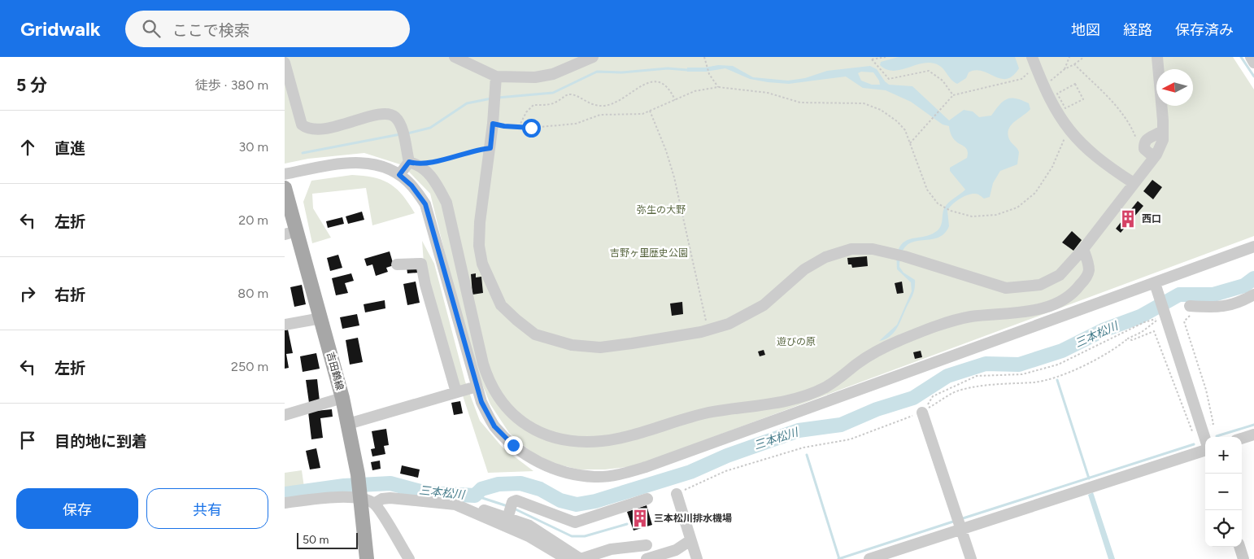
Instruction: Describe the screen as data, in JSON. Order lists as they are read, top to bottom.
{
  "streets": {
    "main road": ["吉田鶴線"]
  },
  "water": ["三本松川"],
  "parks": ["弥生の大野", "吉野ヶ里歴史公園", "遊びの原"],
  "places": {
    "building": ["西口", "三本松川排水機場"]
  },
  "scale_bar": "50 m",
  "north": "left",
  "page": {
    "header": "Gridwalk",
    "search": "ここで検索",
    "nav": ["地図", "経路", "保存済み"],
    "heading": ["5 分", "徒歩 · 380 m"],
    "list": [
      ["直進", "30 m"],
      ["左折", "20 m"],
      ["右折", "80 m"],
      ["左折", "250 m"],
      "目的地に到着"
    ],
    "map_buttons": ["+", "−"],
    "buttons": ["保存", "共有"],
    "scale": "50 m"
  }
}
